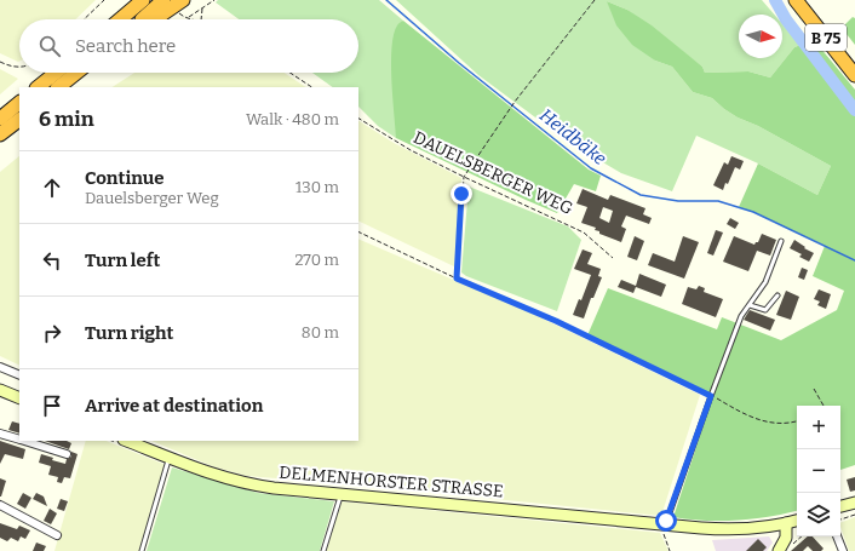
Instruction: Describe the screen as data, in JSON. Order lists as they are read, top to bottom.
{
  "streets": {
    "highway": ["B 75"],
    "street": ["DELMENHORSTER STRASSE"],
    "path": ["DAUELSBERGER WEG"]
  },
  "water": ["Heidbäke"],
  "north": "right",
  "page": {
    "search": "Search here",
    "heading": ["6 min", "Walk · 480 m"],
    "list": [
      ["Continue", "Dauelsberger Weg", "130 m"],
      ["Turn left", "270 m"],
      ["Turn right", "80 m"],
      "Arrive at destination"
    ],
    "map_buttons": ["+", "−"]
  }
}
